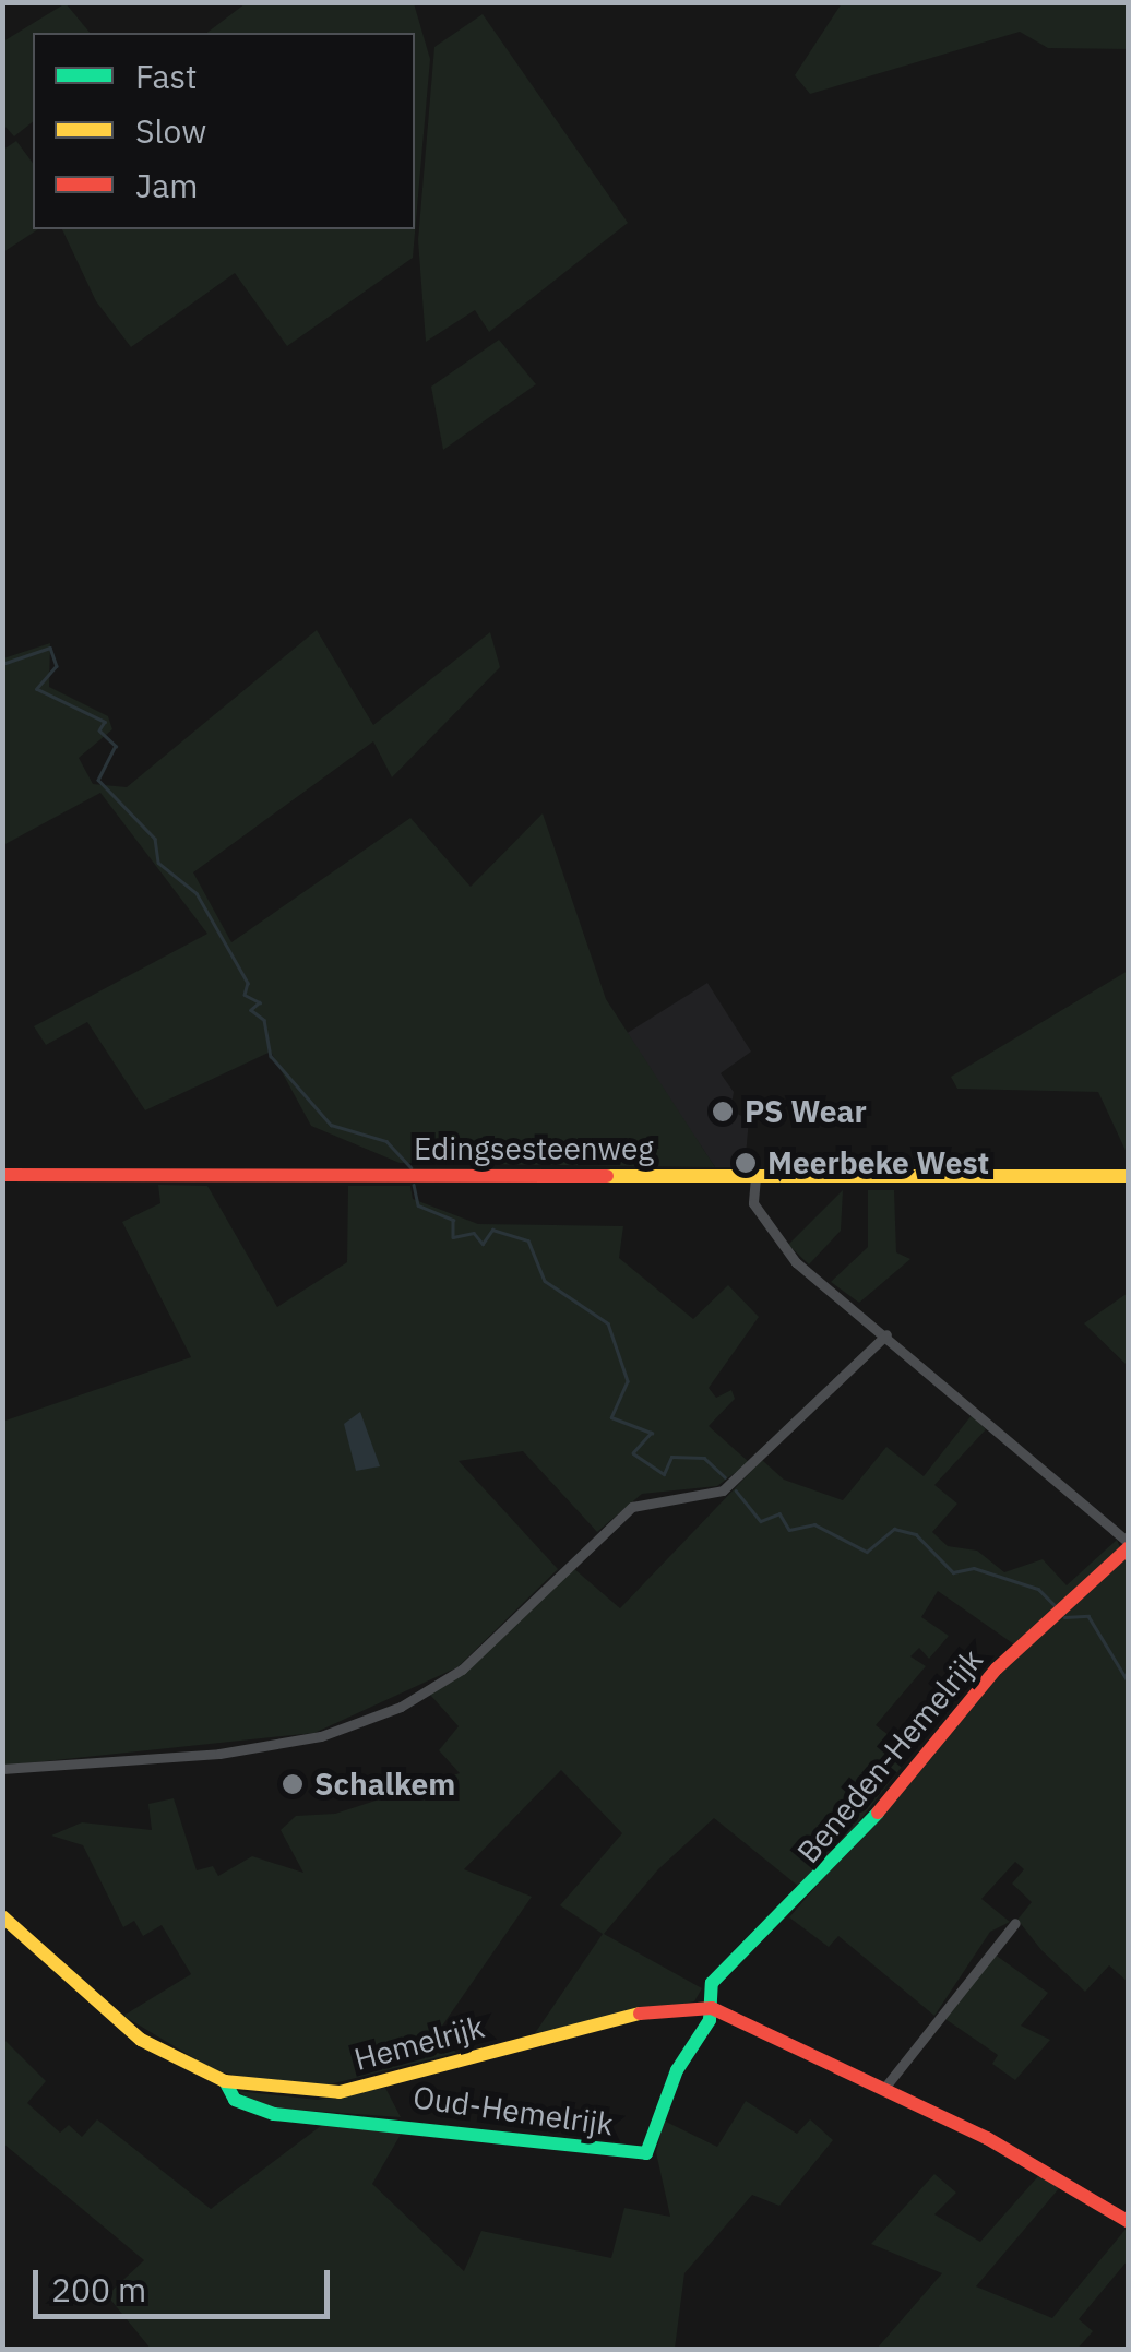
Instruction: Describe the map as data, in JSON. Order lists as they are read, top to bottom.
{
  "streets": {
    "street": [
      "Edingsesteenweg",
      "Beneden-Hemelrijk",
      "Hemelrijk",
      "Oud-Hemelrijk"
    ]
  },
  "crossings": [
    ["Edingsesteenweg", "Beneden-Hemelrijk"],
    ["Beneden-Hemelrijk", "Hemelrijk"],
    ["Beneden-Hemelrijk", "Oud-Hemelrijk"],
    ["Hemelrijk", "Oud-Hemelrijk"]
  ],
  "places": ["PS Wear", "Meerbeke West", "Schalkem"],
  "legend": ["Fast", "Slow", "Jam"],
  "scale_bar": "200 m"
}
